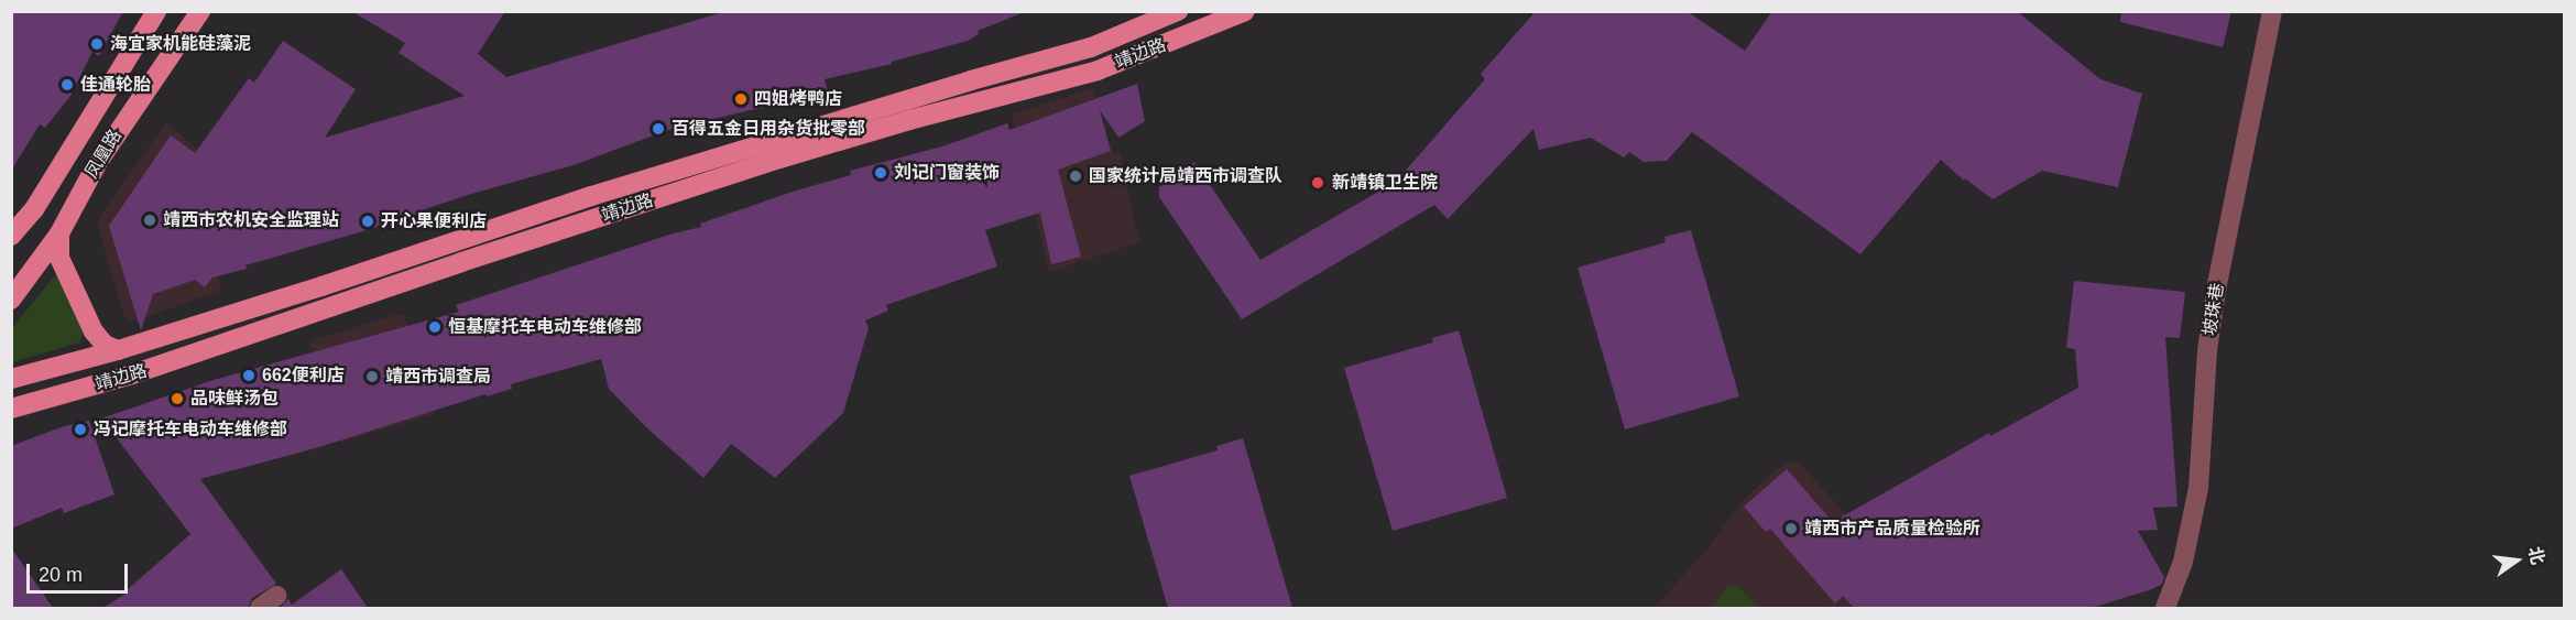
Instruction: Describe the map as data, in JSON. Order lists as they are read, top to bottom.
{
  "streets": {
    "main road": ["靖边路", "凤凰路"],
    "street": ["坡珠巷"]
  },
  "places": [
    "海宜家机能硅藻泥",
    "佳通轮胎",
    "四姐烤鸭店",
    "百得五金日用杂货批零部",
    "刘记门窗装饰",
    "国家统计局靖西市调查队",
    "新靖镇卫生院",
    "靖西市农机安全监理站",
    "开心果便利店",
    "恒基摩托车电动车维修部",
    "662便利店",
    "靖西市调查局",
    "品味鲜汤包",
    "冯记摩托车电动车维修部",
    "靖西市产品质量检验所"
  ],
  "scale_bar": "20 m",
  "north": "right"
}
